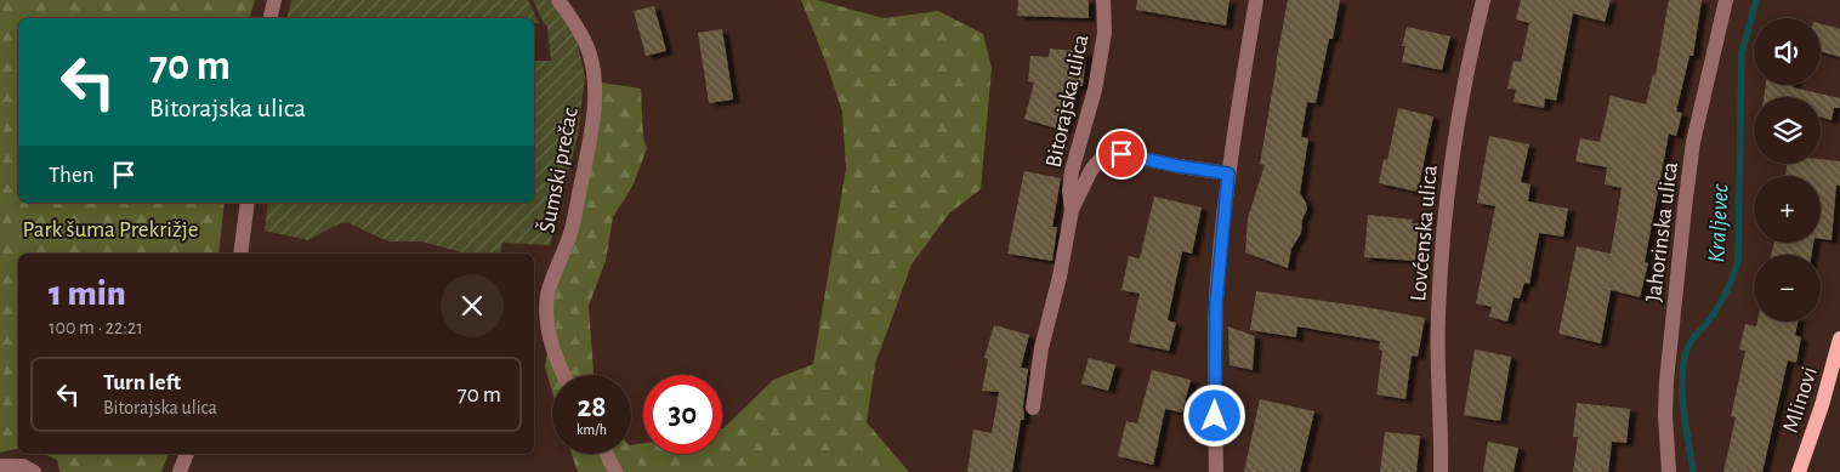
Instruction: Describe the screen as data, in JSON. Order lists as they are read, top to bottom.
{
  "streets": {
    "main road": ["Mlinovi"],
    "street": [
      "Bitorajska ulica",
      "Šumski prečac",
      "Jahorinska ulica",
      "Lovćenska ulica"
    ]
  },
  "water": ["Kraljevec"],
  "parks": ["Park šuma Prekrižje"],
  "page": {
    "map_buttons": ["+", "−"],
    "turn": ["70 m", "Bitorajska ulica"],
    "then": "Then",
    "heading": ["1 min", "100 m · 22:21"],
    "list": [
      {
        "name": "Turn left",
        "note": "Bitorajska ulica",
        "value": "70 m"
      }
    ],
    "speed": "28 km/h",
    "limit": "30"
  }
}
